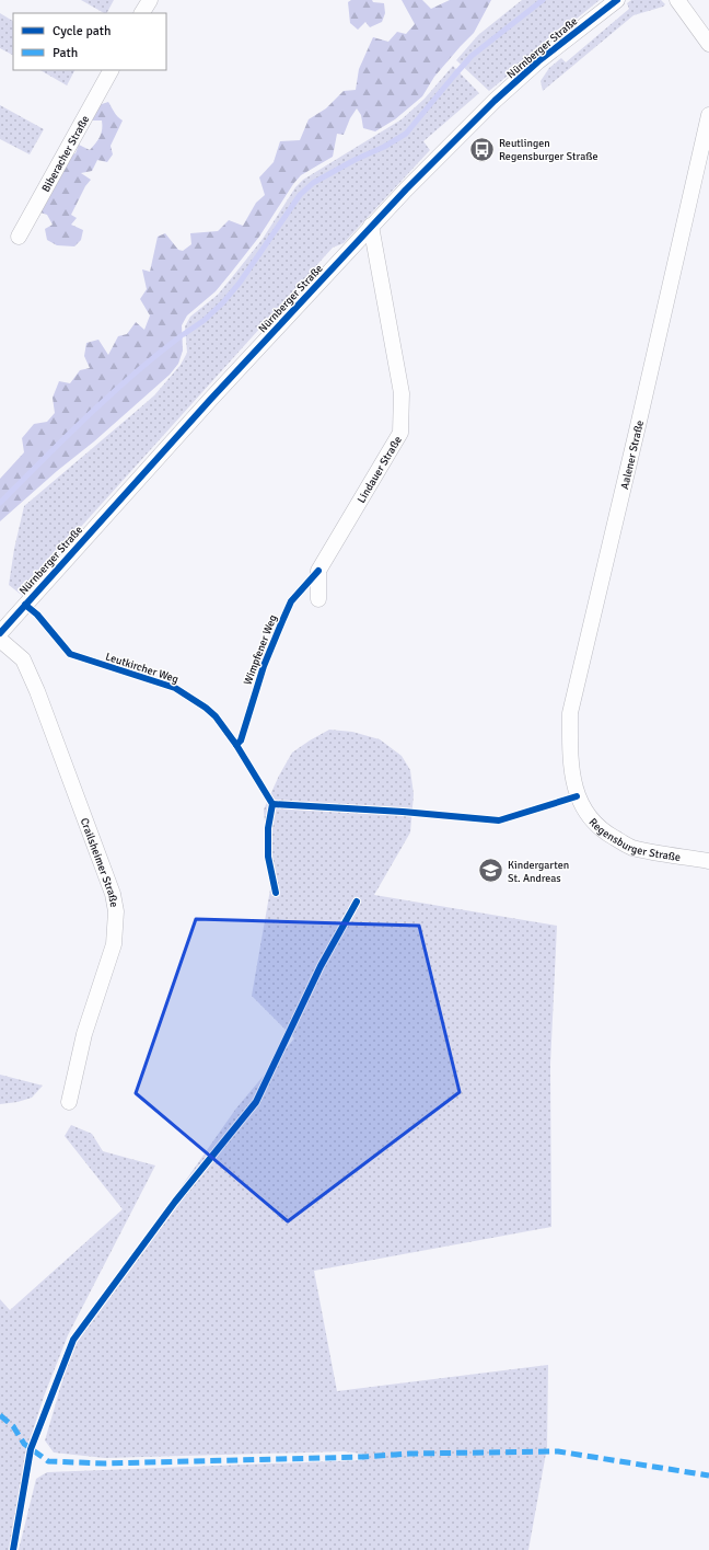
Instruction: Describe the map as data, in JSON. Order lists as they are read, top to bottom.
{
  "streets": {
    "street": [
      "Nürnberger Straße",
      "Biberacher Straße",
      "Aalener Straße",
      "Lindauer Straße",
      "Regensburger Straße",
      "Crailsheimer Straße"
    ],
    "cycle path": ["Wimpfener Weg", "Leutkircher Weg"]
  },
  "crossings": [
    ["Nürnberger Straße", "Lindauer Straße"],
    ["Aalener Straße", "Regensburger Straße"]
  ],
  "places": {
    "bus stop": ["Reutlingen Regensburger Straße"],
    "school or university": ["Kindergarten St. Andreas"]
  },
  "legend": ["Cycle path", "Path"]
}
